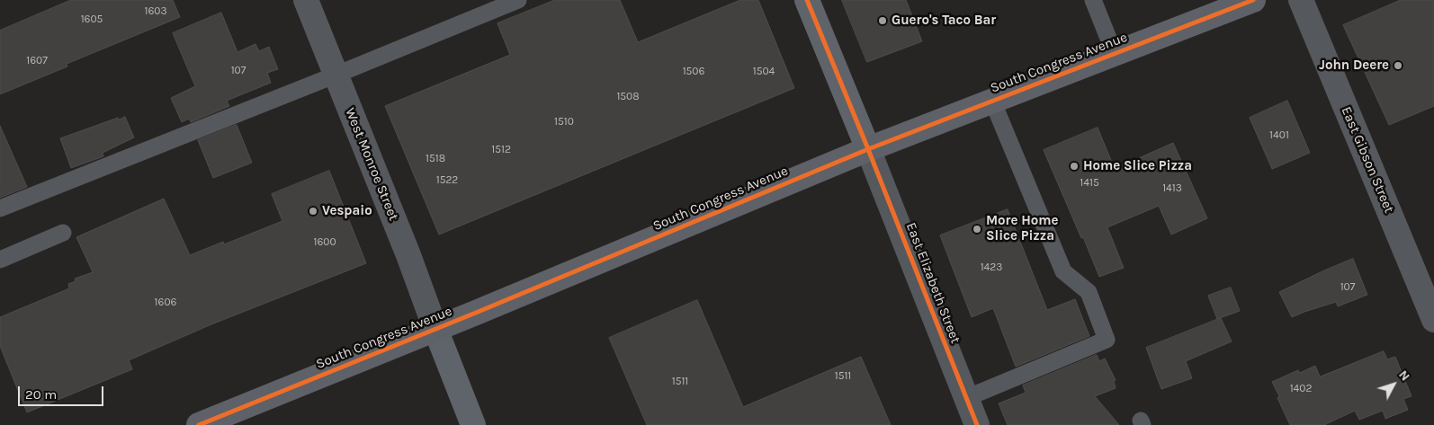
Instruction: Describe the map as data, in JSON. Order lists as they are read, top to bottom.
{
  "streets": {
    "main road": ["South Congress Avenue"],
    "street": ["East Gibson Street", "West Monroe Street", "East Elizabeth Street"]
  },
  "crossings": [
    ["South Congress Avenue", "West Monroe Street"],
    ["South Congress Avenue", "East Elizabeth Street"]
  ],
  "places": [
    "Guero's Taco Bar",
    "John Deere",
    "Home Slice Pizza",
    "Vespaio",
    "More Home Slice Pizza"
  ],
  "house_numbers": [
    "1603",
    "1605",
    "1607",
    "107",
    "1506",
    "1504",
    "1508",
    "1510",
    "1401",
    "1512",
    "1518",
    "1522",
    "1415",
    "1413",
    "1600",
    "1423",
    "107",
    "1606",
    "1511",
    "1511",
    "1402"
  ],
  "scale_bar": "20 m",
  "north": "top right"
}
